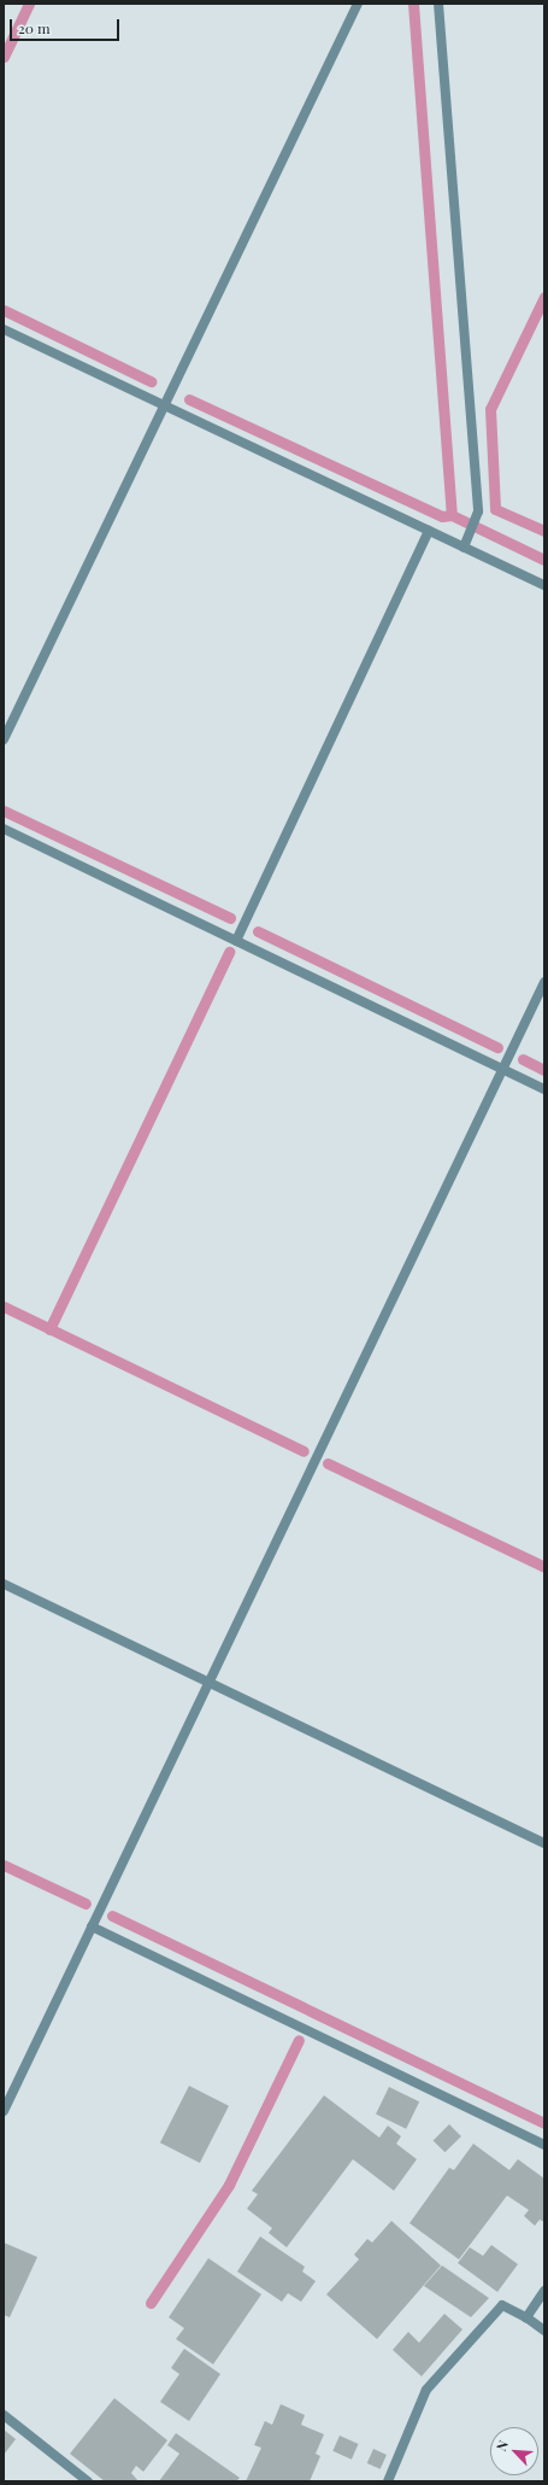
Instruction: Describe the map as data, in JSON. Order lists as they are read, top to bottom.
{
  "scale_bar": "20 m",
  "north": "top left"
}
